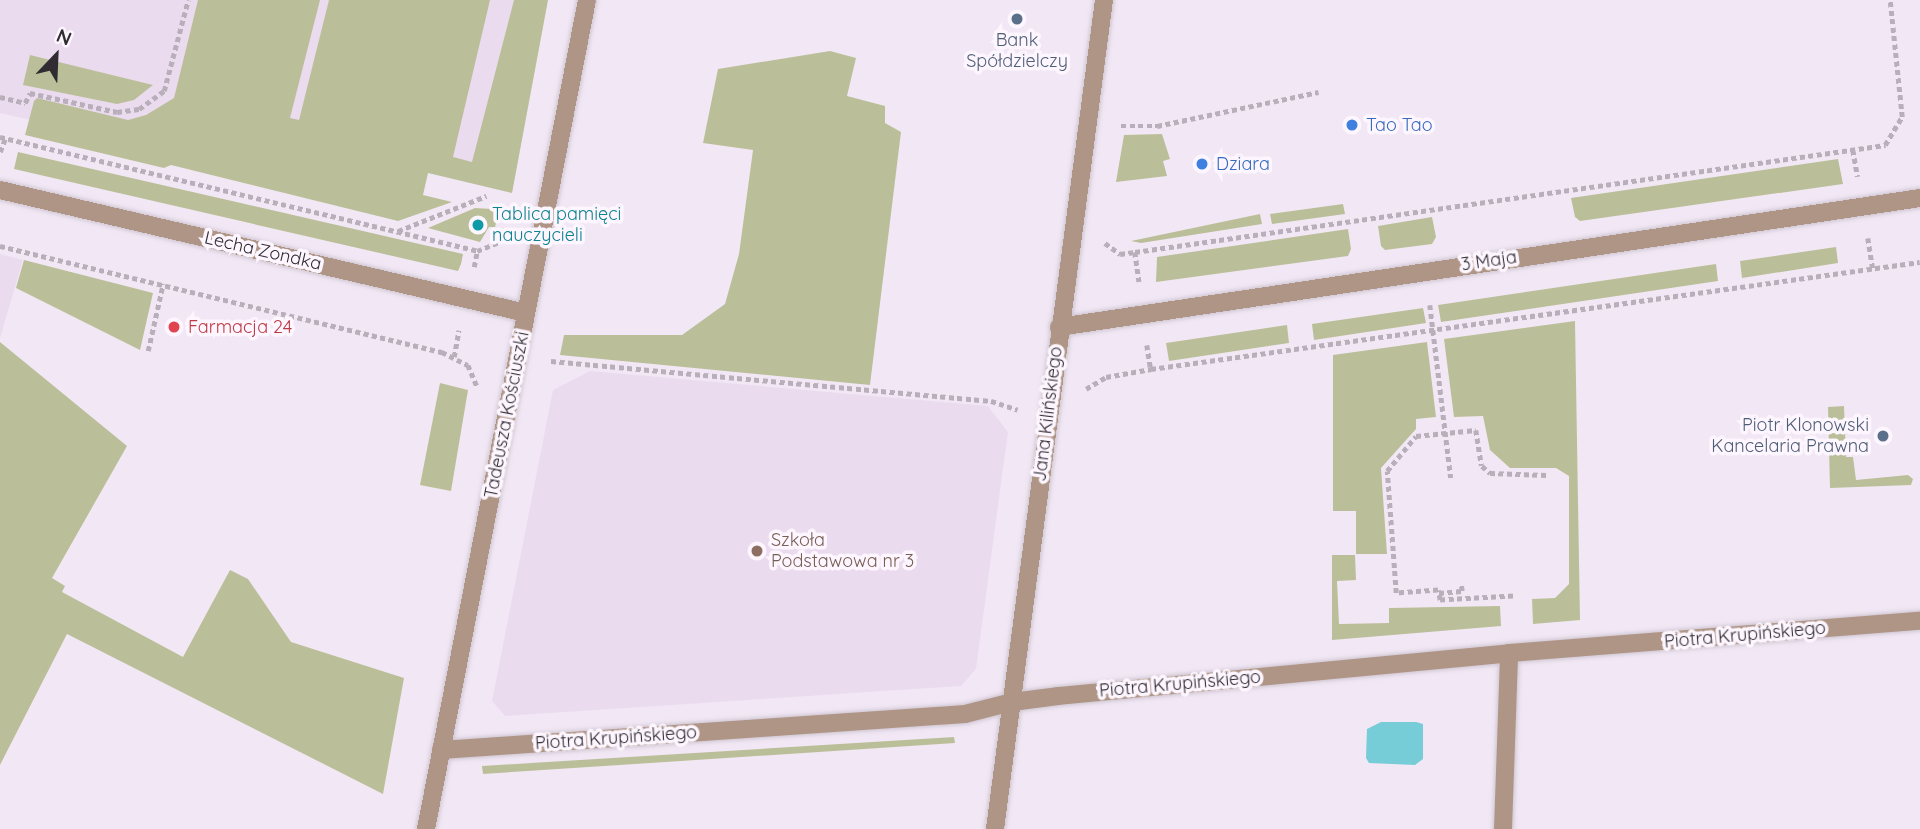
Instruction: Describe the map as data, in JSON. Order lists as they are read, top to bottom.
{
  "streets": {
    "street": [
      "Lecha Zondka",
      "3 Maja",
      "Jana Kilińskiego",
      "Tadeusza Kościuszki",
      "Piotra Krupińskiego"
    ]
  },
  "crossings": [
    ["Lecha Zondka", "Tadeusza Kościuszki"],
    ["3 Maja", "Jana Kilińskiego"],
    ["Jana Kilińskiego", "Piotra Krupińskiego"],
    ["Tadeusza Kościuszki", "Piotra Krupińskiego"]
  ],
  "places": [
    "Bank Spółdzielczy",
    "Tao Tao",
    "Dziara",
    "Tablica pamięci nauczycieli",
    "Farmacja 24",
    "Piotr Klonowski Kancelaria Prawna",
    "Szkoła Podstawowa nr 3"
  ],
  "north": "top right"
}
